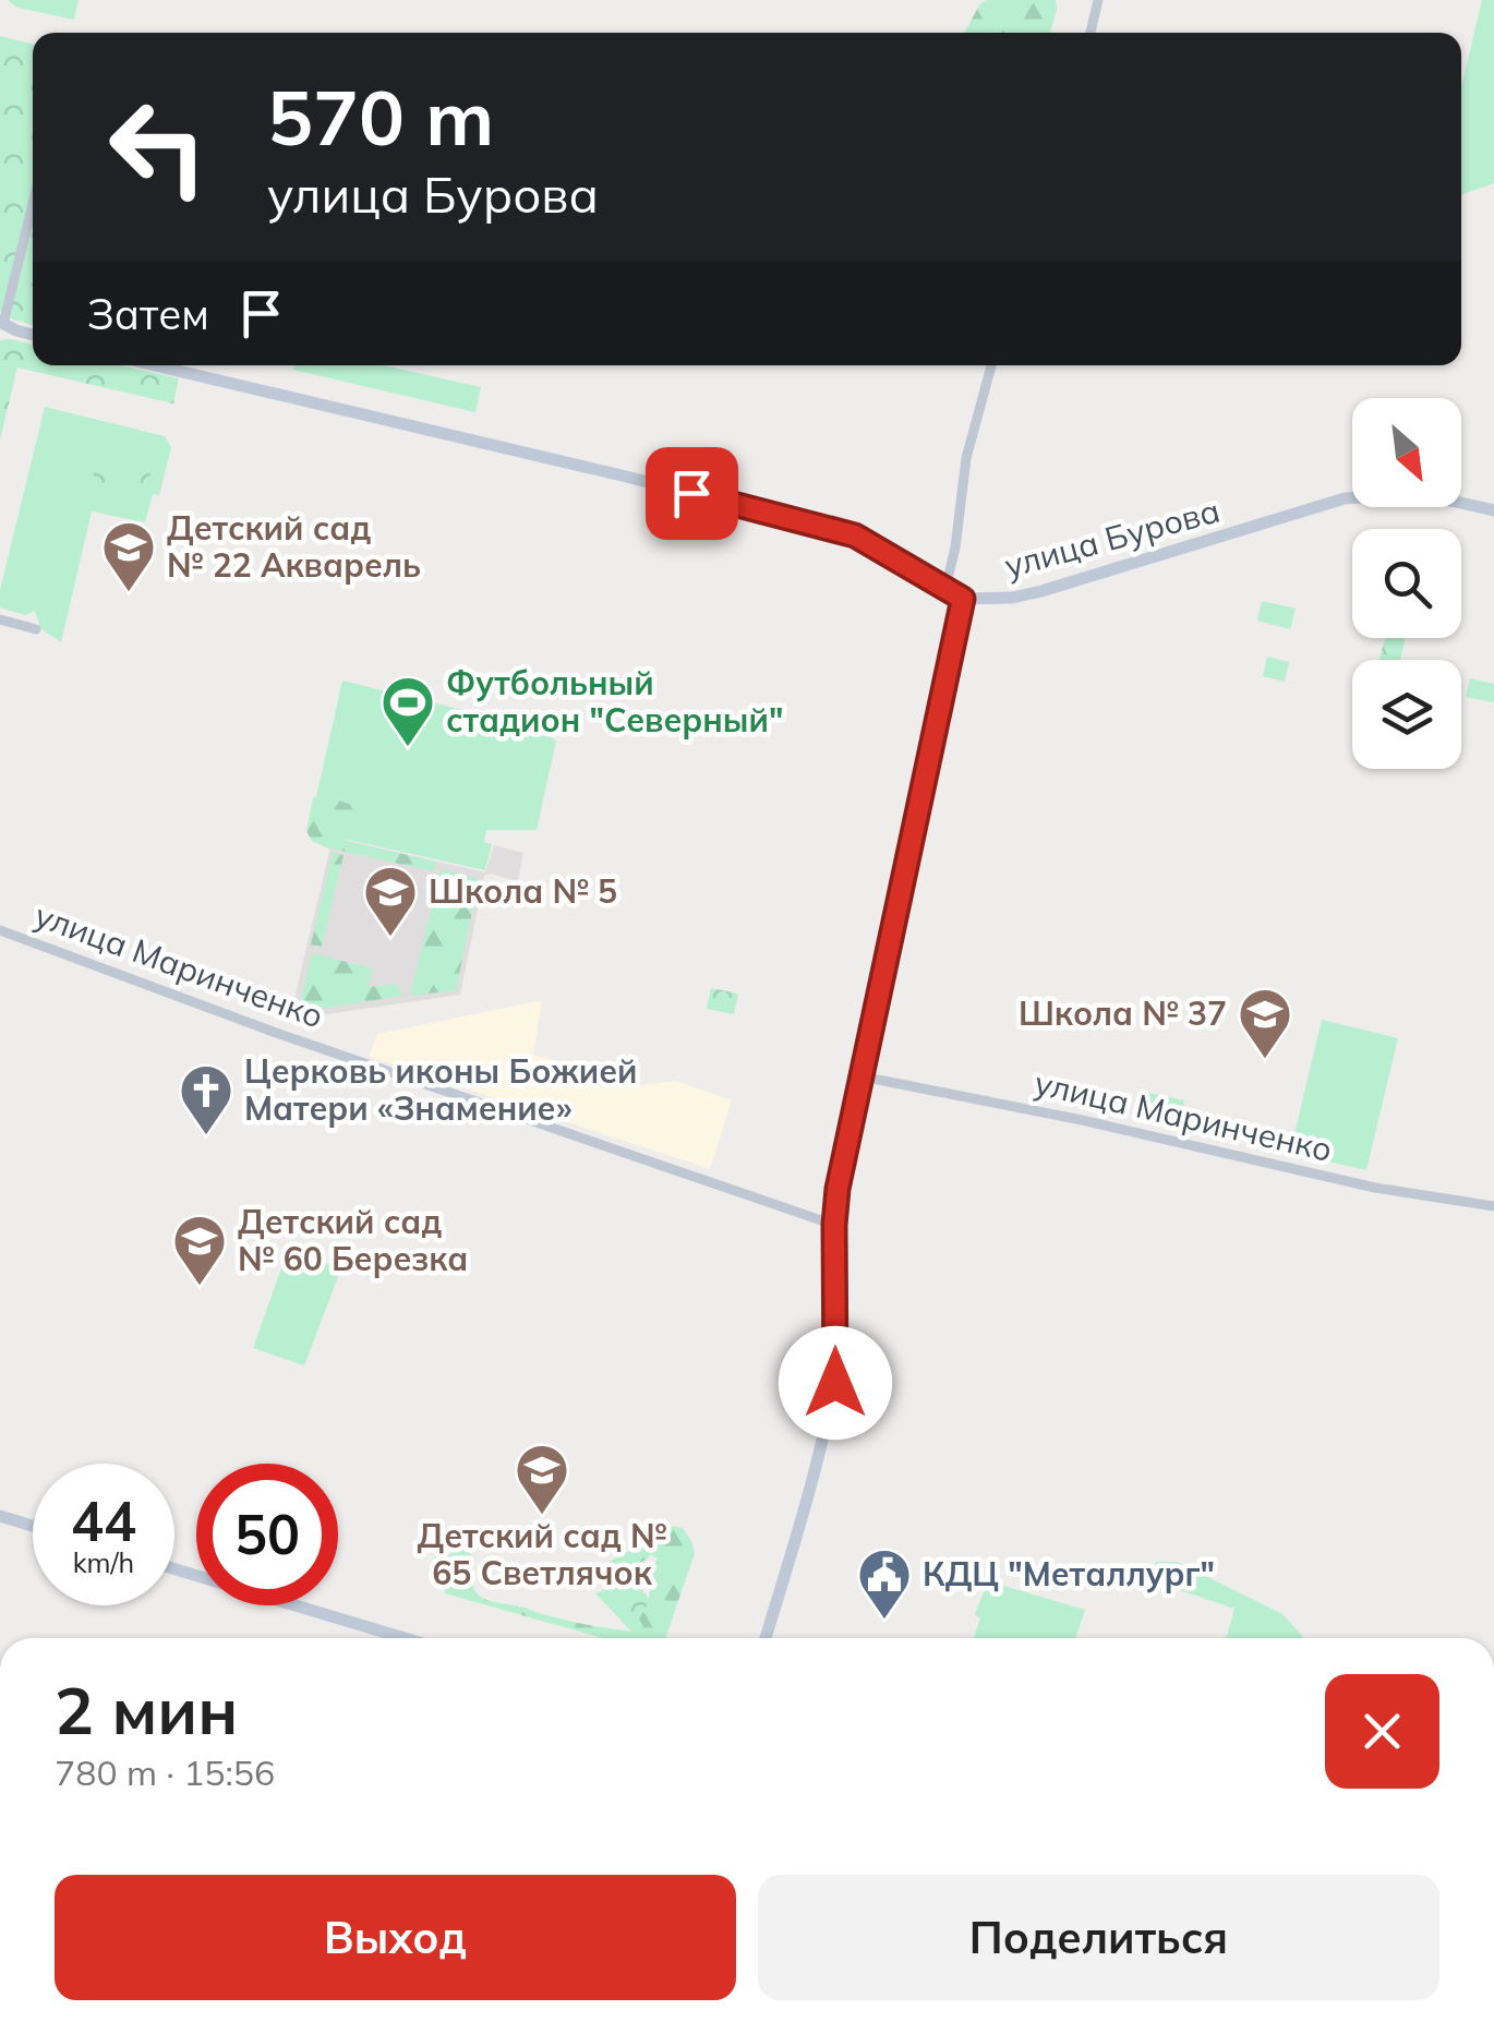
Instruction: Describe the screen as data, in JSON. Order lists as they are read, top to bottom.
{
  "streets": {
    "main road": ["улица Бурова"],
    "street": ["улица Маринченко"]
  },
  "places": {
    "school or university": [
      "Детский сад № 22 Акварель",
      "Школа № 5",
      "Школа № 37",
      "Детский сад № 60 Березка",
      "Детский сад № 65 Светлячок"
    ],
    "sports": ["Футбольный стадион \"Северный\""],
    "church": ["Церковь иконы Божией Матери «Знамение»"],
    "public building": ["КДЦ \"Металлург\""]
  },
  "north": "bottom right",
  "page": {
    "turn": ["570 m", "улица Бурова"],
    "then": "Затем",
    "speed": "44 km/h",
    "limit": "50",
    "heading": ["2 мин", "780 m · 15:56"],
    "buttons": ["Выход", "Поделиться"]
  }
}
